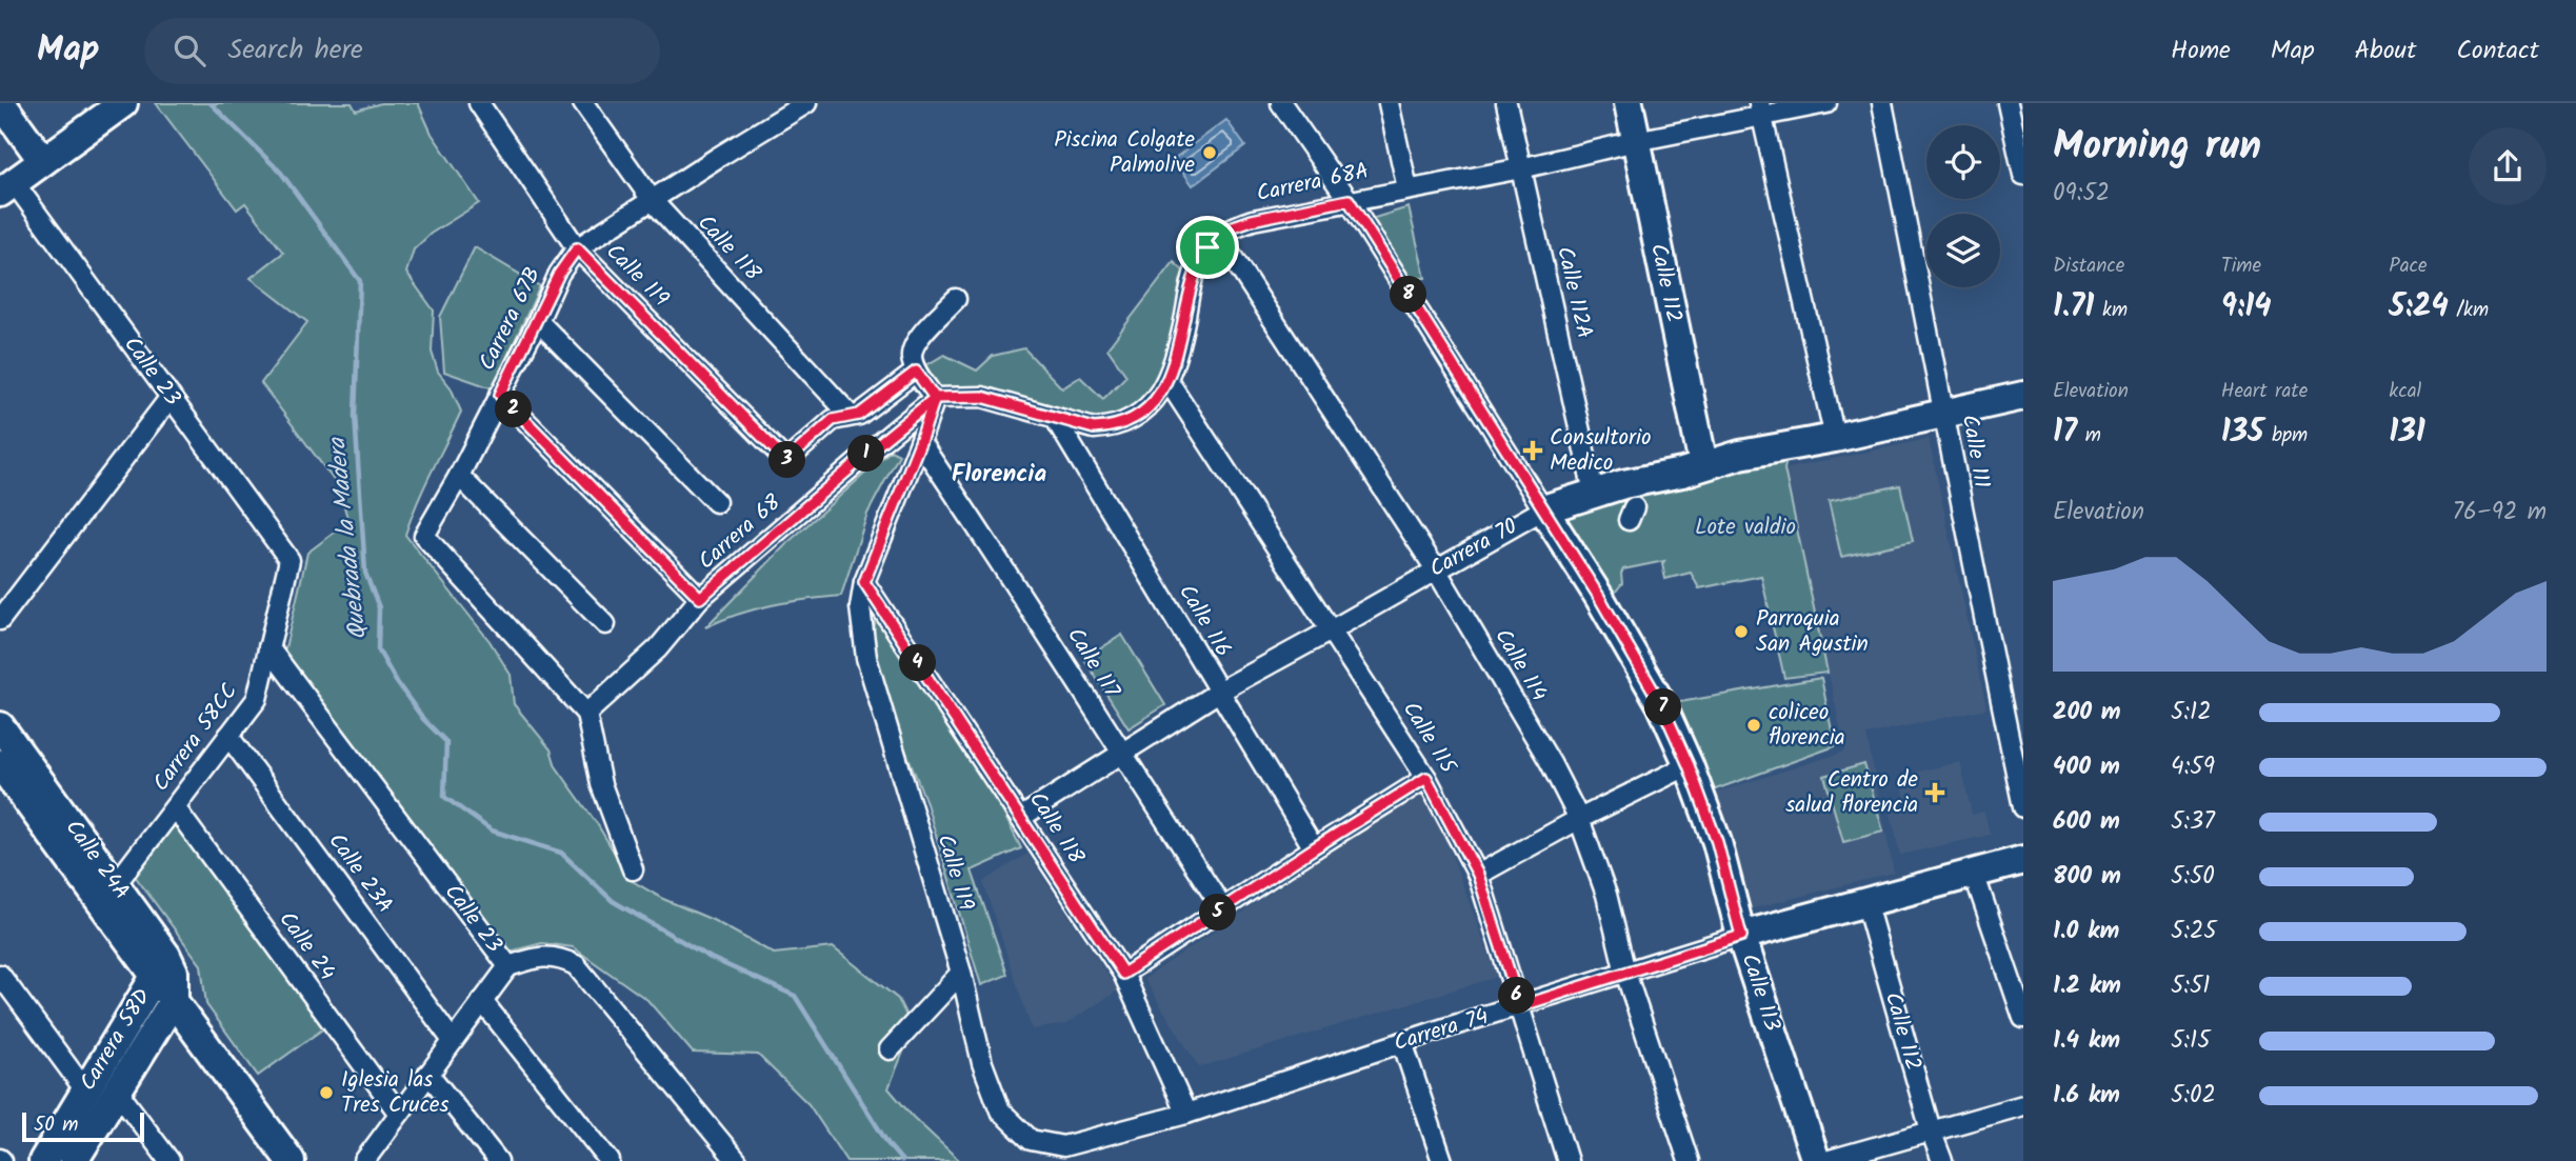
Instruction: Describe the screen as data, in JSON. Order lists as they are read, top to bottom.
{
  "streets": {
    "main road": [
      "Calle 112",
      "Carrera 70",
      "Calle 24A",
      "Calle 113",
      "Carrera 74",
      "Carrera 58D"
    ],
    "street": [
      "Carrera 68A",
      "Calle 118",
      "Calle 119",
      "Calle 112A",
      "Carrera 67B",
      "Calle 23",
      "Calle 111",
      "Carrera 68",
      "Calle 116",
      "Calle 117",
      "Calle 114",
      "Carrera 58CC",
      "Calle 115",
      "Calle 23A",
      "Calle 24"
    ]
  },
  "crossings": [
    ["Carrera 68A", "Calle 112"],
    ["Carrera 68A", "Calle 112A"],
    ["Carrera 68A", "Carrera 68"],
    ["Carrera 68A", "Calle 116"],
    ["Carrera 68A", "Calle 114"],
    ["Carrera 68A", "Calle 115"],
    ["Carrera 68A", "Calle 113"],
    ["Calle 118", "Calle 119"],
    ["Calle 118", "Carrera 67B"],
    ["Calle 118", "Carrera 70"],
    ["Calle 118", "Carrera 74"],
    ["Calle 119", "Carrera 67B"],
    ["Calle 119", "Carrera 74"],
    ["Calle 112", "Carrera 70"],
    ["Calle 112", "Carrera 74"],
    ["Calle 112A", "Carrera 70"],
    ["Carrera 67B", "Carrera 68"],
    ["Calle 23", "Carrera 58CC"],
    ["Calle 111", "Carrera 70"],
    ["Carrera 70", "Calle 116"],
    ["Carrera 70", "Calle 117"],
    ["Carrera 70", "Calle 114"],
    ["Carrera 70", "Calle 115"],
    ["Carrera 70", "Calle 113"],
    ["Calle 114", "Carrera 74"],
    ["Carrera 58CC", "Calle 24A"],
    ["Carrera 58CC", "Calle 23A"],
    ["Carrera 58CC", "Calle 24"],
    ["Calle 115", "Carrera 74"],
    ["Calle 24A", "Carrera 58D"],
    ["Calle 113", "Carrera 74"]
  ],
  "districts": ["Florencia"],
  "water": ["Quebrada la Madera"],
  "parks": ["Lote valdio"],
  "places": {
    "other": [
      "Piscina Colgate Palmolive",
      "Parroquia San Agustin",
      "coliceo florencia",
      "Iglesia las Tres Cruces"
    ],
    "health": ["Consultorio Medico", "Centro de salud florencia"]
  },
  "scale_bar": "50 m",
  "page": {
    "header": "Map",
    "search": "Search here",
    "nav": [
      "Home",
      "Map",
      "About",
      "Contact"
    ],
    "heading": ["Morning run", "09:52"],
    "stats": [
      ["Distance", "1.71 km"],
      ["Time", "9:14"],
      ["Pace", "5:24 /km"],
      ["Elevation", "17 m"],
      ["Heart rate", "135 bpm"],
      ["kcal", "131"]
    ],
    "pins": [
      "8",
      "2",
      "1",
      "3",
      "4",
      "7",
      "5",
      "6"
    ],
    "chart": ["Elevation", "76–92 m"],
    "list": [
      {
        "name": "200 m",
        "note": "5:12"
      },
      {
        "name": "400 m",
        "note": "4:59"
      },
      {
        "name": "600 m",
        "note": "5:37"
      },
      {
        "name": "800 m",
        "note": "5:50"
      },
      {
        "name": "1.0 km",
        "note": "5:25"
      },
      {
        "name": "1.2 km",
        "note": "5:51"
      },
      {
        "name": "1.4 km",
        "note": "5:15"
      },
      {
        "name": "1.6 km",
        "note": "5:02"
      }
    ],
    "scale": "50 m"
  }
}
